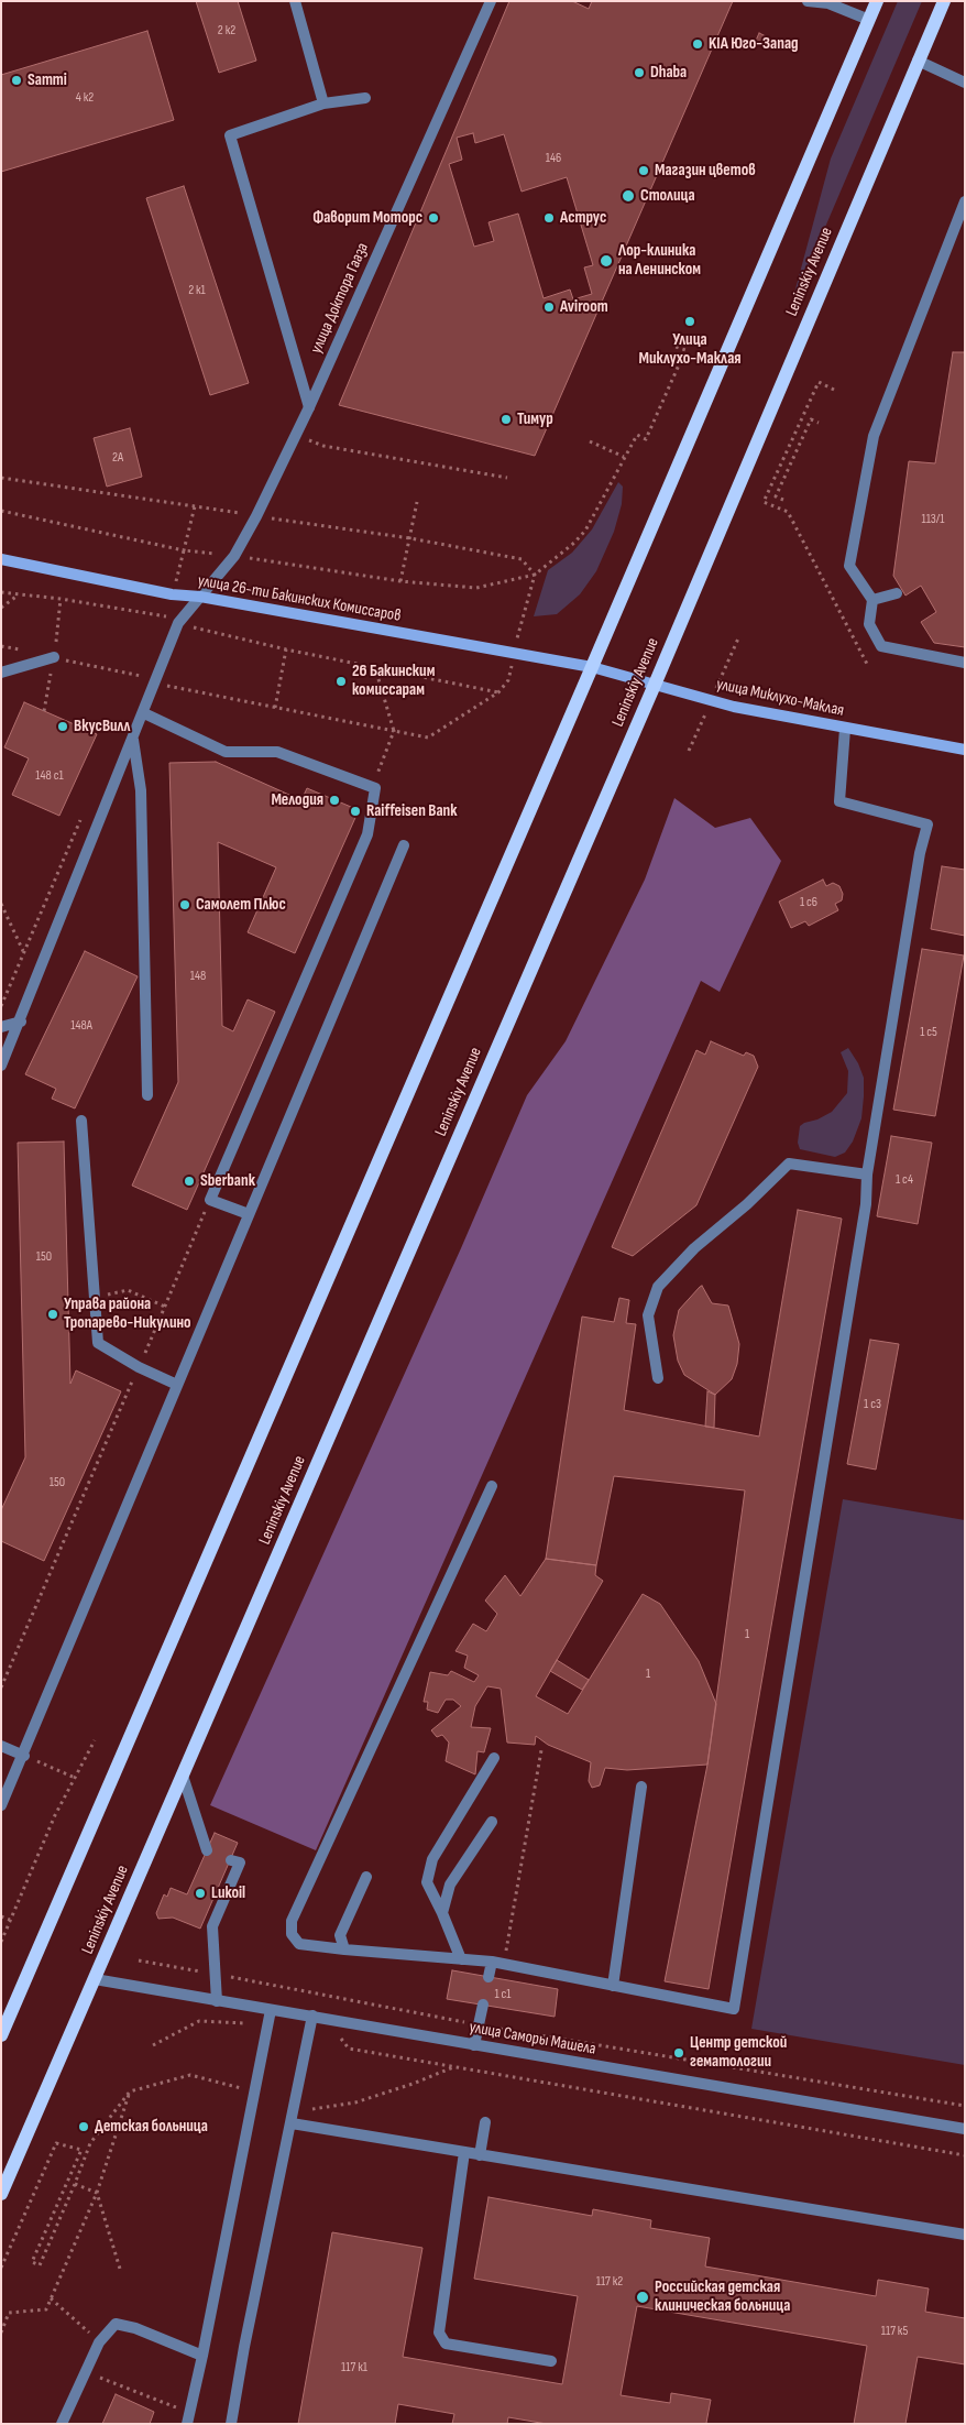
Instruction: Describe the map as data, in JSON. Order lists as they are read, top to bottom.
{
  "streets": {
    "main road": ["Leninskiy Avenue", "улица 26-ти Бакинских Комиссаров", "улица Миклухо-Маклая"],
    "street": ["улица Доктора Гааза", "улица Саморы Машела"]
  },
  "crossings": [
    ["Leninskiy Avenue", "улица Миклухо-Маклая"],
    ["Leninskiy Avenue", "улица Саморы Машела"],
    ["улица Доктора Гааза", "улица 26-ти Бакинских Комиссаров"],
    ["улица 26-ти Бакинских Комиссаров", "улица Миклухо-Маклая"]
  ],
  "places": [
    "KIA Юго-Запад",
    "Dhaba",
    "Sammi",
    "Магазин цветов",
    "Столица",
    "Фаворит Моторс",
    "Аструс",
    "Лор-клиника на Ленинском",
    "Aviroom",
    "Улица Миклухо-Маклая",
    "Тимур",
    "26 Бакинским комиссарам",
    "ВкусВилл",
    "Мелодия",
    "Raiffeisen Bank",
    "Самолет Плюс",
    "Sberbank",
    "Управа района Тропарево-Никулино",
    "Lukoil",
    "Центр детской гематологии",
    "Детская больница",
    "Российская детская клиническая больница"
  ],
  "house_numbers": [
    "2 к2",
    "4 к2",
    "146",
    "2 к1",
    "2А",
    "113/1",
    "148 с1",
    "1 с6",
    "148",
    "148А",
    "1 с5",
    "1 с4",
    "150",
    "1 c3",
    "150",
    "1",
    "1",
    "1 с1",
    "117 к2",
    "117 к5",
    "117 к1"
  ]
}
